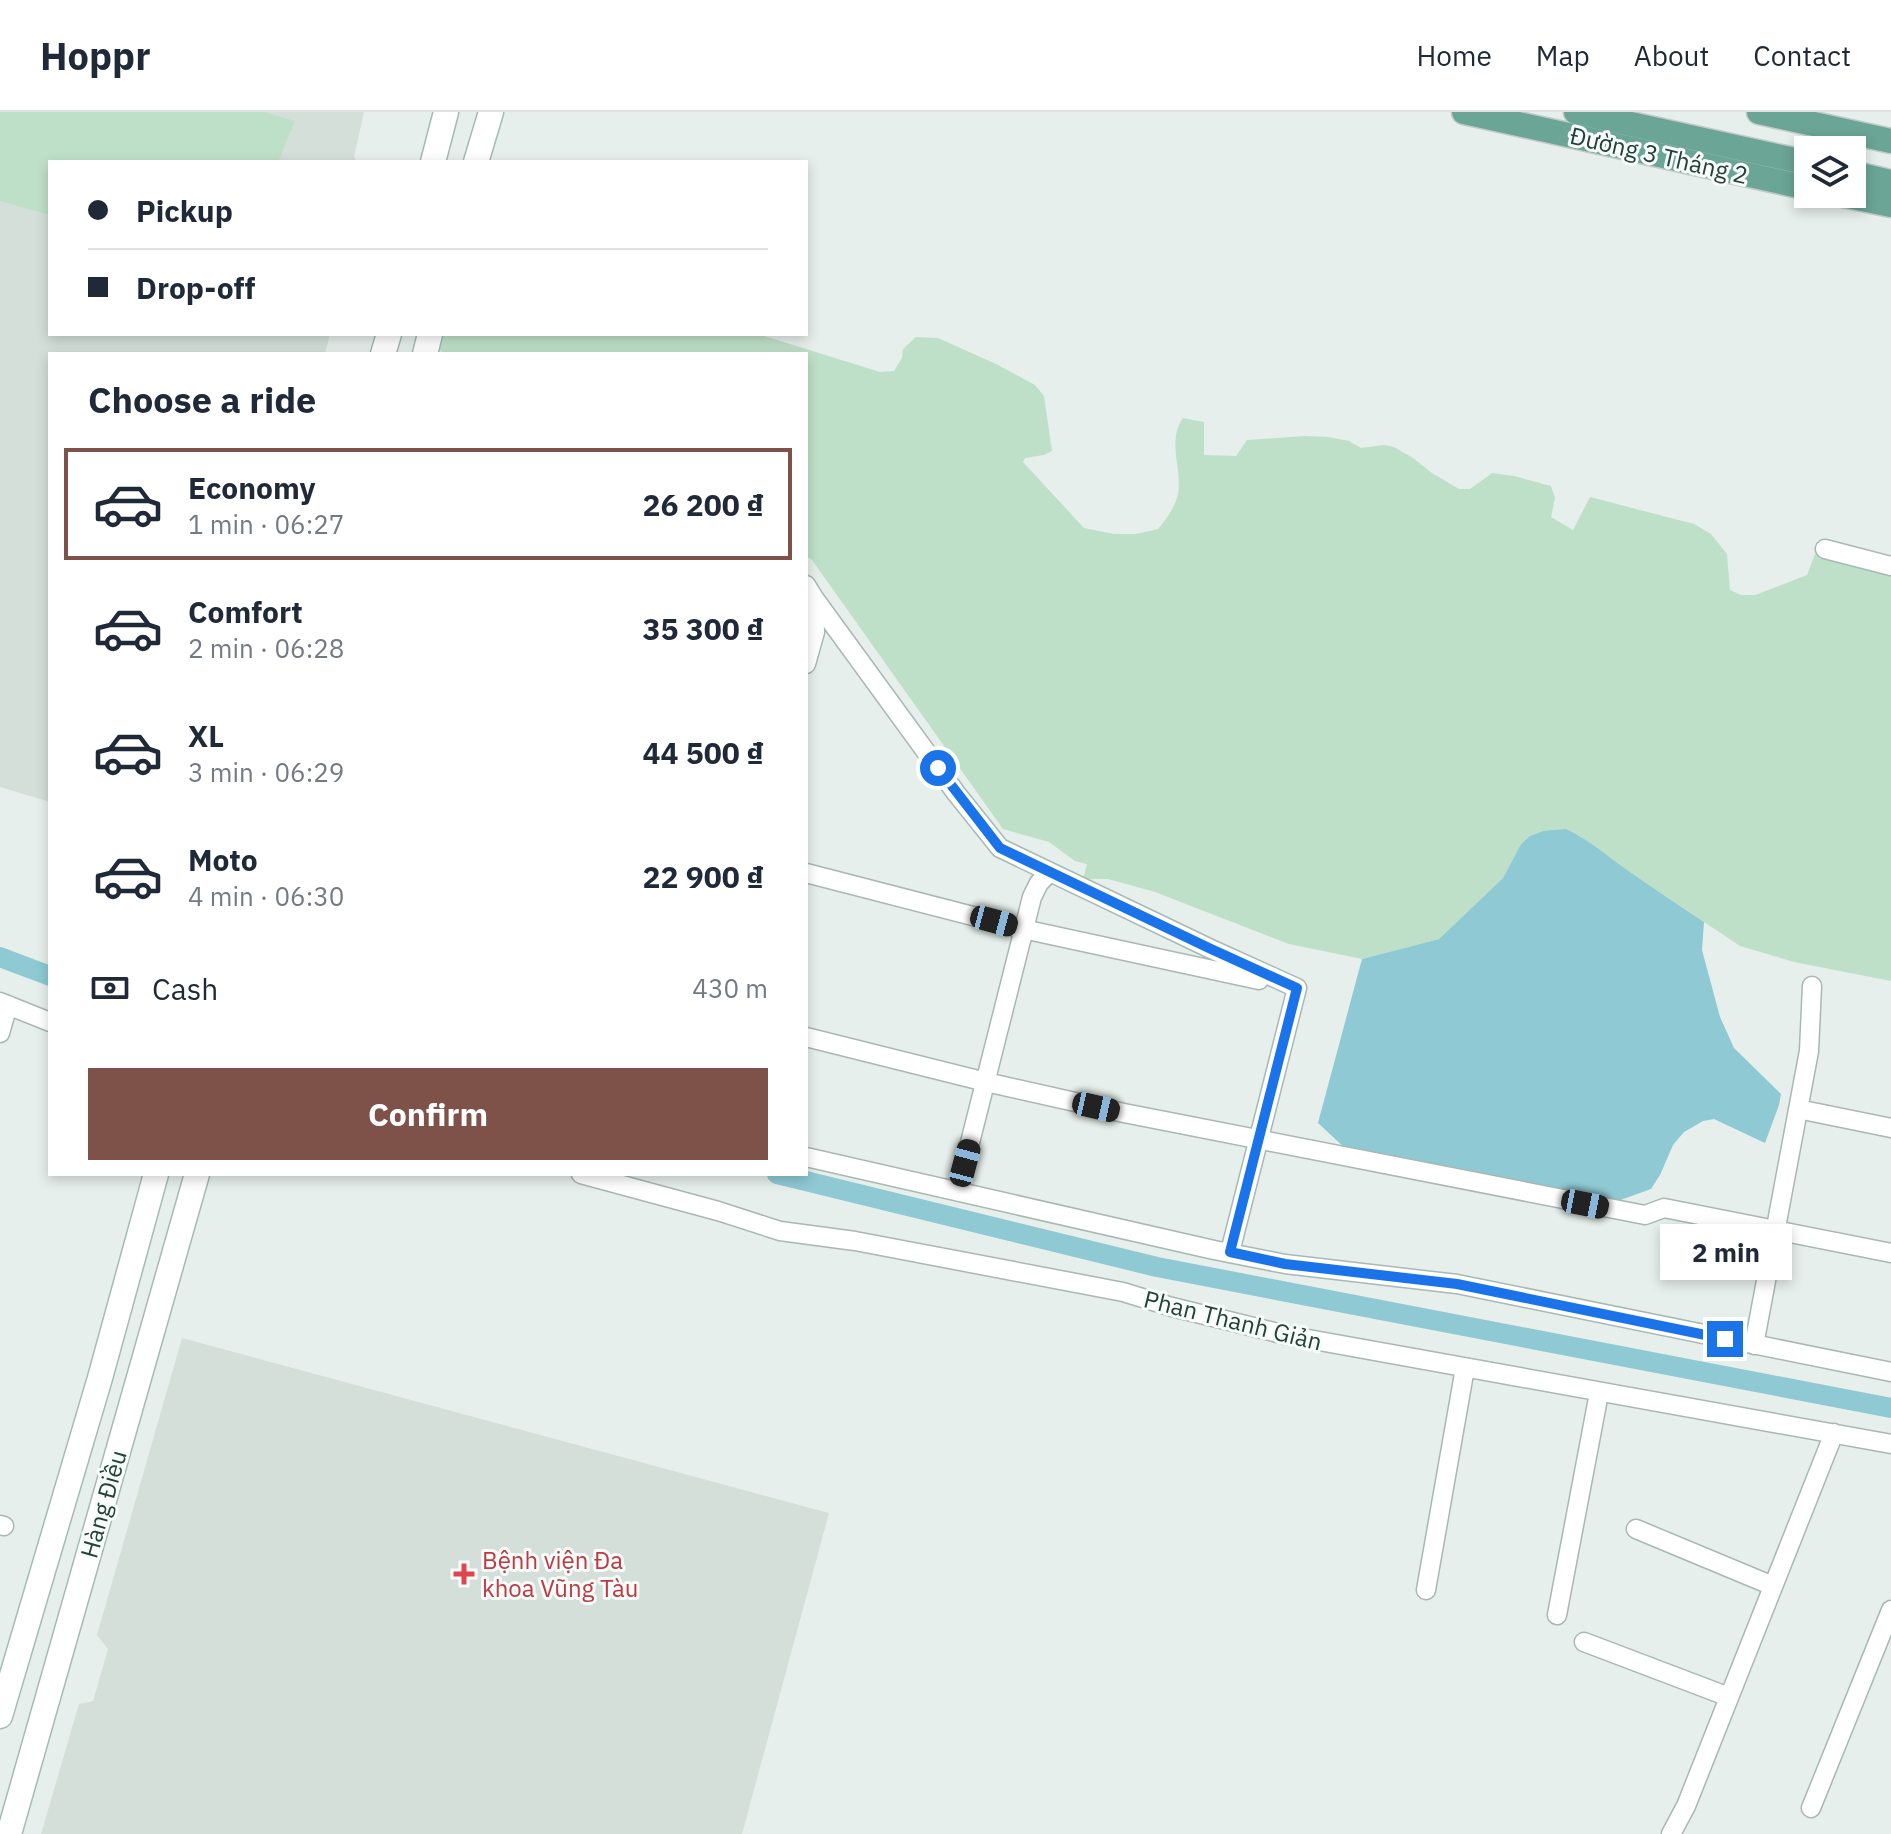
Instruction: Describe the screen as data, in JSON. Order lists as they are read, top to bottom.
{
  "streets": {
    "main road": ["Đường 3 Tháng 2", "Hàng Điều"],
    "street": ["Phan Thanh Giản"]
  },
  "places": {
    "health": ["Bệnh viện Đa khoa Vũng Tàu"]
  },
  "page": {
    "header": "Hoppr",
    "nav": [
      "Home",
      "Map",
      "About",
      "Contact"
    ],
    "banner": ["Pickup", "Drop-off"],
    "heading": "Choose a ride",
    "list": [
      {
        "name": "Economy",
        "note": "1 min · 06:27",
        "value": "26 200 ₫"
      },
      {
        "name": "Comfort",
        "note": "2 min · 06:28",
        "value": "35 300 ₫"
      },
      {
        "name": "XL",
        "note": "3 min · 06:29",
        "value": "44 500 ₫"
      },
      {
        "name": "Moto",
        "note": "4 min · 06:30",
        "value": "22 900 ₫"
      }
    ],
    "pay": ["Cash", "430 m"],
    "buttons": "Confirm",
    "bubble": "2 min"
  }
}
